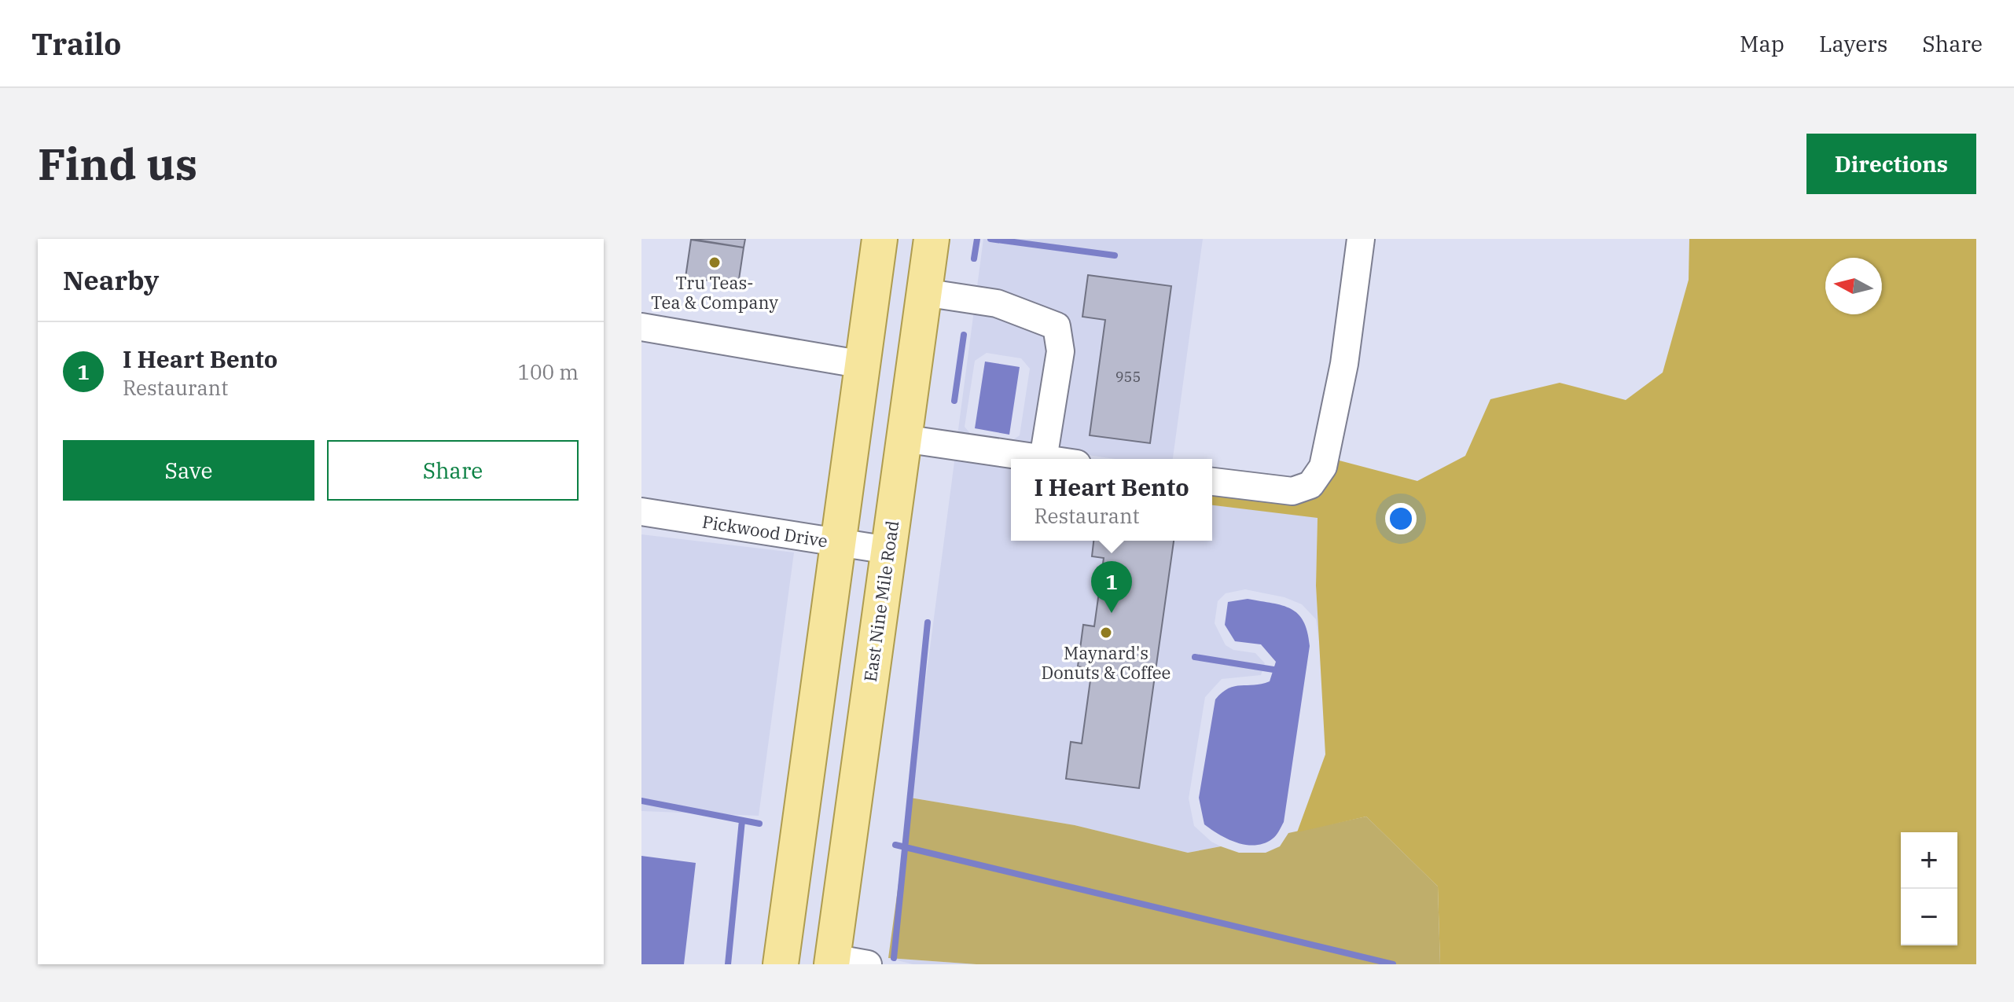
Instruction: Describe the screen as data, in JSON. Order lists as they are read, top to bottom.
{
  "streets": {
    "main road": ["East Nine Mile Road"],
    "street": ["Pickwood Drive"]
  },
  "crossings": [
    ["Pickwood Drive", "East Nine Mile Road"]
  ],
  "places": ["Tru Teas- Tea & Company", "Maynard's Donuts & Coffee"],
  "house_numbers": ["955"],
  "north": "left",
  "page": {
    "header": "Trailo",
    "nav": ["Map", "Layers", "Share"],
    "buttons": [
      "Directions",
      ["Save", "Share"]
    ],
    "title": "Find us",
    "heading": "Nearby",
    "list": [
      {
        "mark": "1",
        "name": "I Heart Bento",
        "note": "Restaurant",
        "value": "100 m"
      }
    ],
    "popup": ["I Heart Bento", "Restaurant"],
    "pins": "1",
    "map_buttons": ["+", "−"]
  }
}
